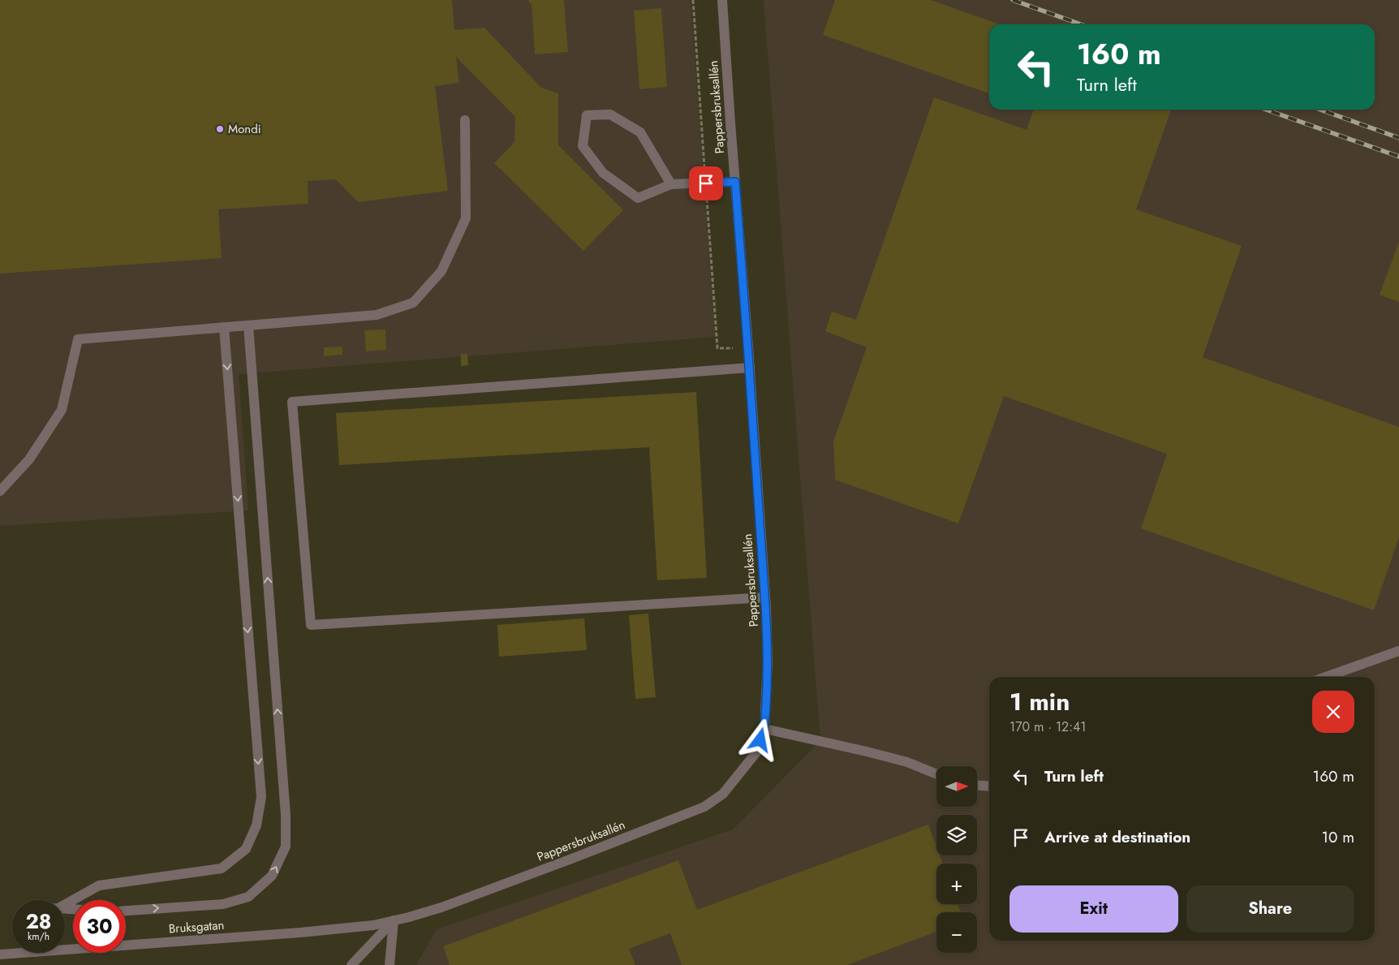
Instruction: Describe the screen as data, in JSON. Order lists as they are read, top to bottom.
{
  "streets": {
    "street": ["Pappersbruksallén", "Bruksgatan"]
  },
  "crossings": [
    ["Pappersbruksallén", "Bruksgatan"]
  ],
  "places": ["Mondi"],
  "north": "right",
  "page": {
    "turn": ["160 m", "Turn left"],
    "heading": ["1 min", "170 m · 12:41"],
    "list": [
      {
        "name": "Turn left",
        "value": "160 m"
      },
      {
        "name": "Arrive at destination",
        "value": "10 m"
      }
    ],
    "map_buttons": ["+", "−"],
    "buttons": ["Exit", "Share"],
    "speed": "28 km/h",
    "limit": "30"
  }
}
